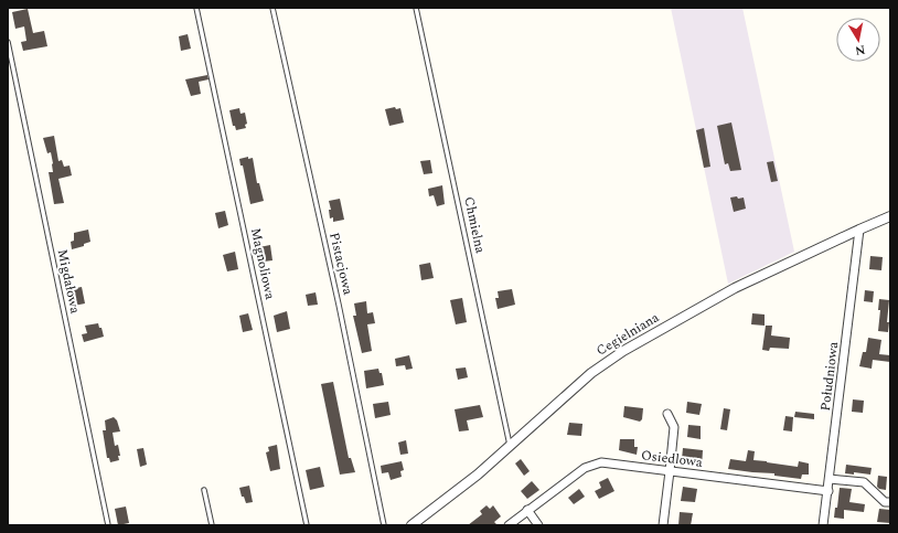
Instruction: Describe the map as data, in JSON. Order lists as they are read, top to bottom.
{
  "streets": {
    "street": ["Cegielniana", "Południowa", "Osiedlowa"],
    "lane": [
      "Chmielna",
      "Magnoliowa",
      "Pistacjowa",
      "Migdałowa"
    ]
  },
  "crossings": [
    ["Chmielna", "Cegielniana"],
    ["Cegielniana", "Południowa"],
    ["Południowa", "Osiedlowa"]
  ],
  "north": "bottom"
}
